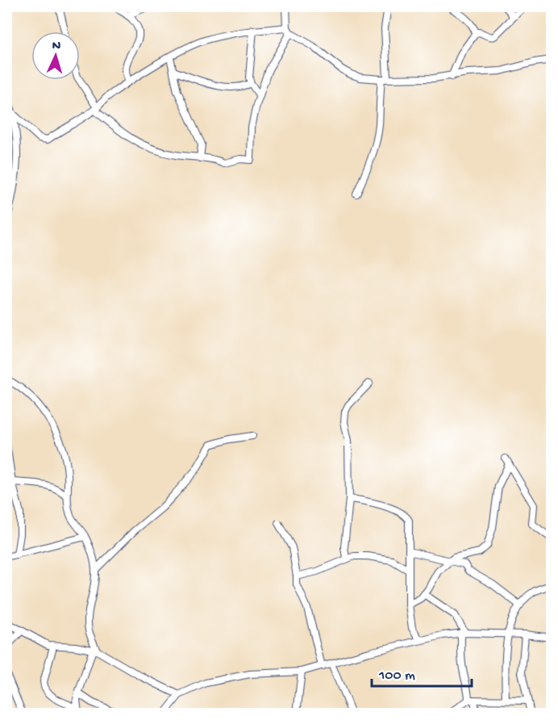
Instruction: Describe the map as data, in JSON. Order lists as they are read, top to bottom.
{
  "scale_bar": "100 m",
  "north": "top"
}
